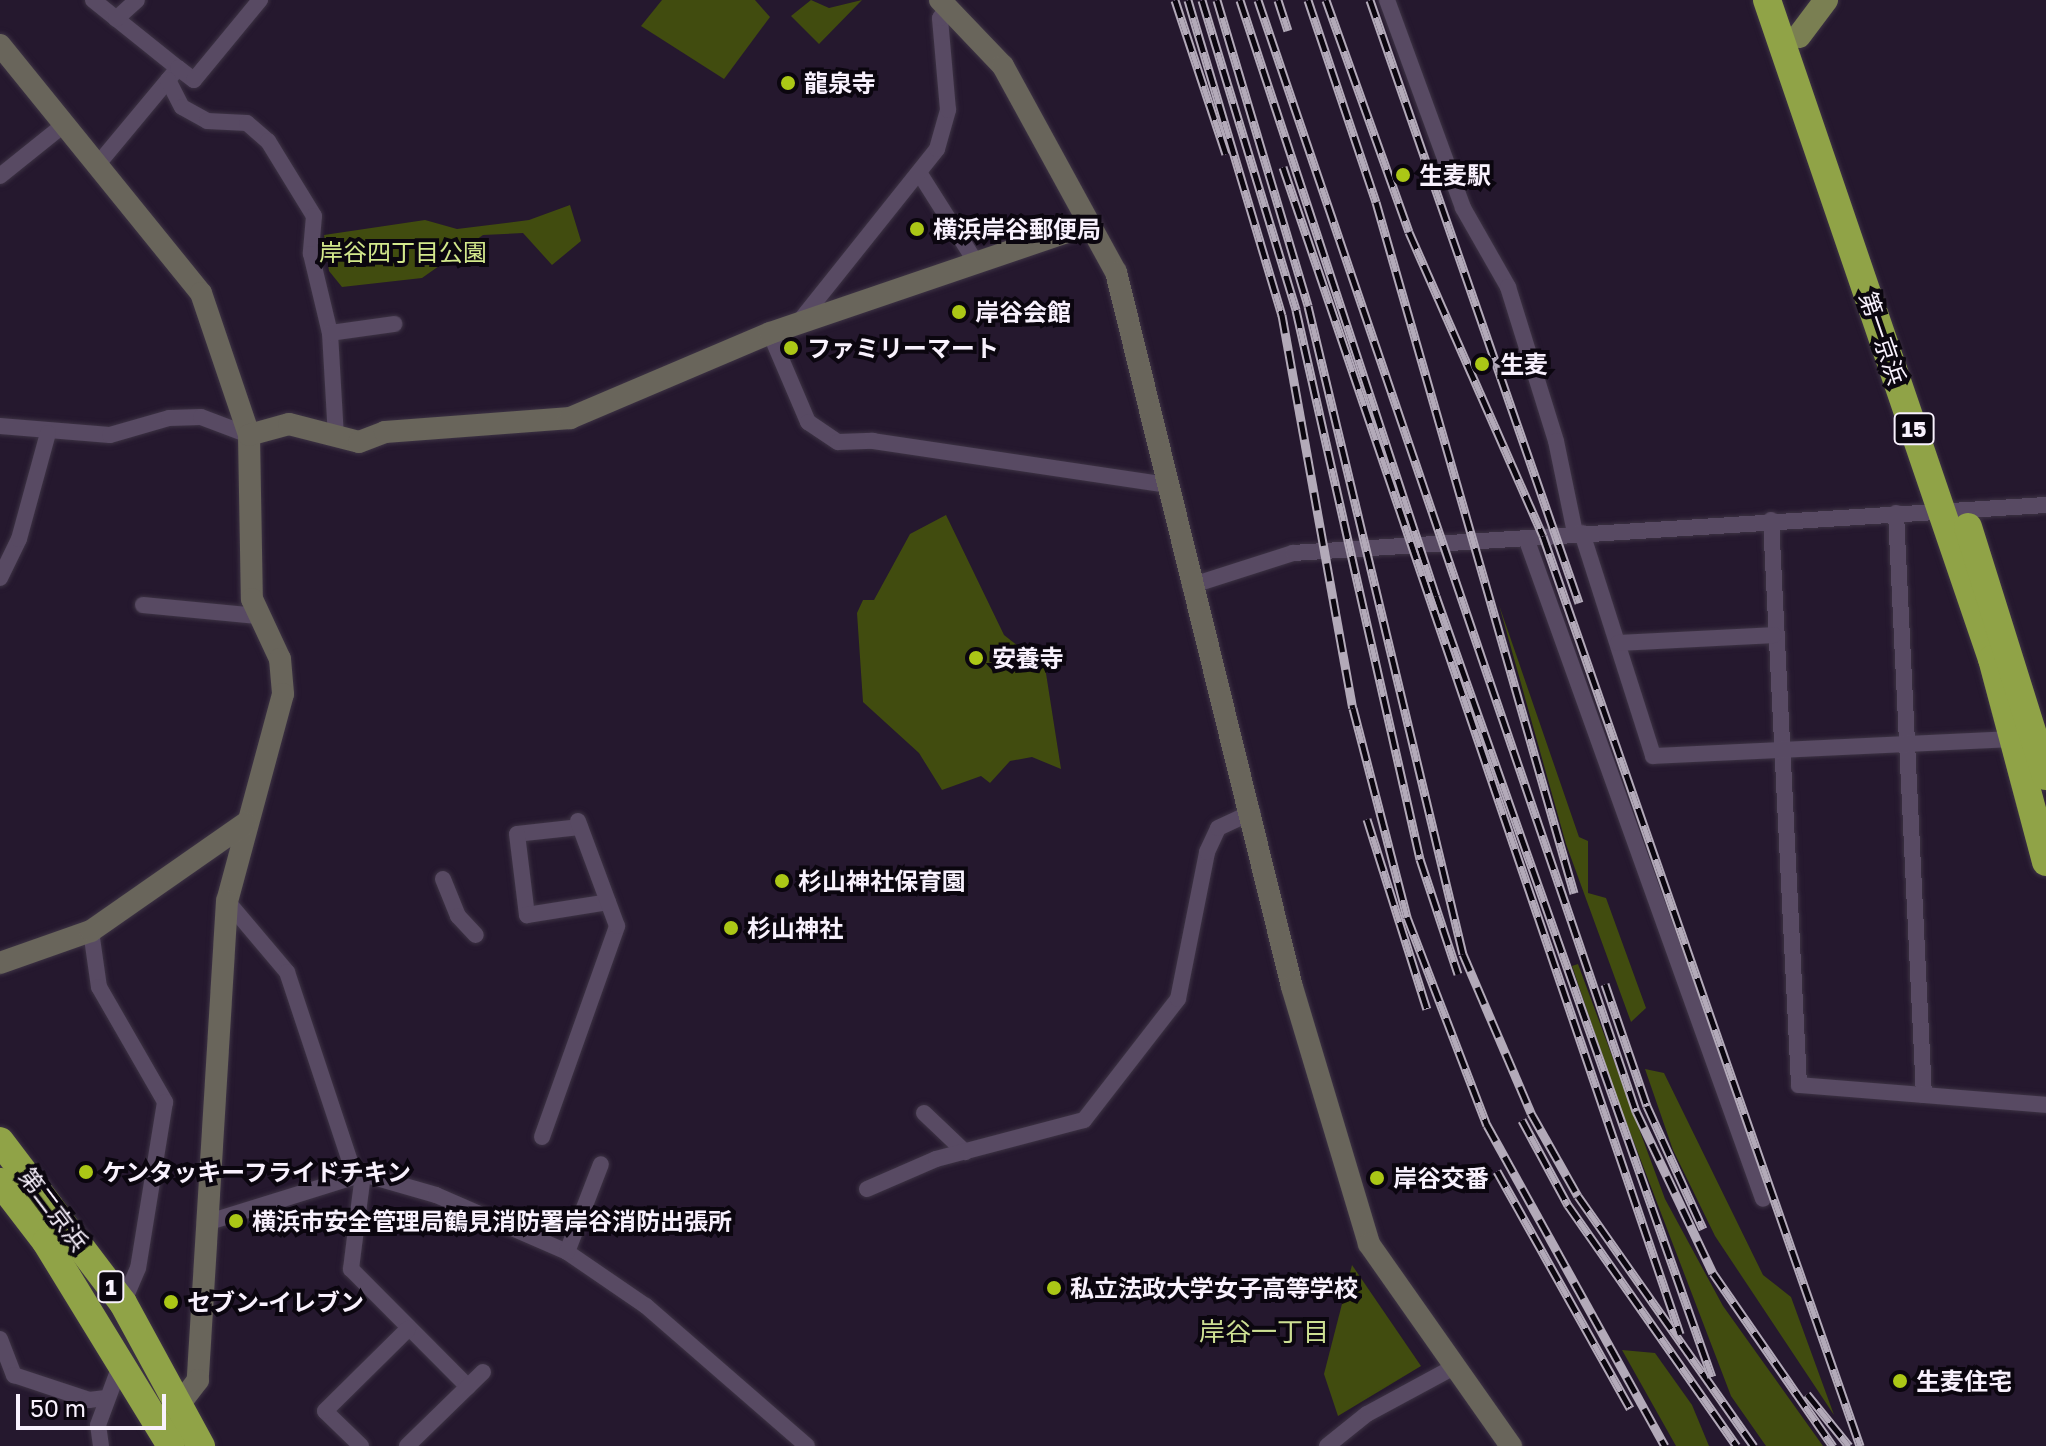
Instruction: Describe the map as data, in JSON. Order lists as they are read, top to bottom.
{
  "streets": {
    "highway": [
      "第一京浜",
      "15",
      "第二京浜",
      "1"
    ]
  },
  "districts": ["岸谷一丁目"],
  "parks": ["岸谷四丁目公園"],
  "places": [
    "龍泉寺",
    "生麦駅",
    "横浜岸谷郵便局",
    "岸谷会館",
    "ファミリーマート",
    "生麦",
    "安養寺",
    "杉山神社保育園",
    "杉山神社",
    "ケンタッキーフライドチキン",
    "岸谷交番",
    "横浜市安全管理局鶴見消防署岸谷消防出張所",
    "私立法政大学女子高等学校",
    "セブン-イレブン",
    "生麦住宅"
  ],
  "scale_bar": "50 m"
}
